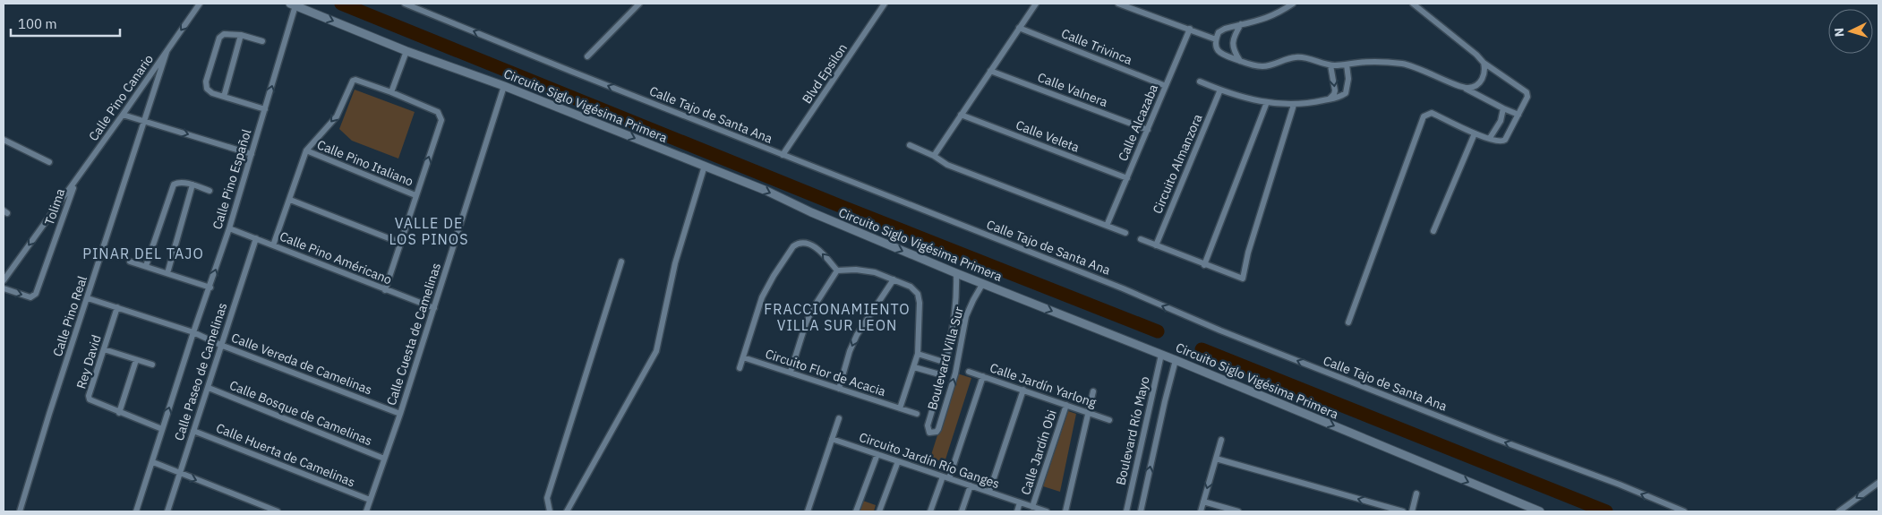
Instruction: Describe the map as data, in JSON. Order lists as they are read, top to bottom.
{
  "streets": {
    "main road": ["Circuito Siglo Vigésima Primera"],
    "street": [
      "Calle Trivinca",
      "Blvd Epsilon",
      "Calle Valnera",
      "Calle Pino Canario",
      "Calle Tajo de Santa Ana",
      "Calle Alcazaba",
      "Calle Veleta",
      "Calle Pino Italiano",
      "Circuito Almanzora",
      "Calle Pino Español",
      "Tolima",
      "Calle Pino Américano",
      "Calle Pino Real",
      "Calle Cuesta de Camelinas",
      "Boulevard Villa Sur",
      "Rey David",
      "Calle Vereda de Camelinas",
      "Calle Paseo de Camelinas",
      "Circuito Flor de Acacia",
      "Calle Jardín Yarlong",
      "Calle Bosque de Camelinas",
      "Boulevard Río Mayo",
      "Calle Jardín Obi",
      "Calle Huerta de Camelinas",
      "Circuito Jardín Río Ganges"
    ]
  },
  "crossings": [
    ["Calle Trivinca", "Calle Alcazaba"],
    ["Blvd Epsilon", "Calle Tajo de Santa Ana"],
    ["Calle Valnera", "Calle Alcazaba"],
    ["Calle Pino Canario", "Tolima"],
    ["Calle Pino Canario", "Calle Pino Real"],
    ["Circuito Siglo Vigésima Primera", "Calle Pino Español"],
    ["Circuito Siglo Vigésima Primera", "Calle Cuesta de Camelinas"],
    ["Circuito Siglo Vigésima Primera", "Boulevard Villa Sur"],
    ["Circuito Siglo Vigésima Primera", "Boulevard Río Mayo"],
    ["Calle Alcazaba", "Calle Veleta"],
    ["Calle Pino Español", "Calle Pino Américano"],
    ["Calle Pino Español", "Rey David"],
    ["Calle Pino Español", "Calle Vereda de Camelinas"],
    ["Calle Pino Américano", "Calle Cuesta de Camelinas"],
    ["Calle Pino Américano", "Calle Paseo de Camelinas"],
    ["Calle Pino Real", "Calle Vereda de Camelinas"],
    ["Calle Cuesta de Camelinas", "Calle Vereda de Camelinas"],
    ["Calle Cuesta de Camelinas", "Calle Bosque de Camelinas"],
    ["Calle Cuesta de Camelinas", "Calle Huerta de Camelinas"],
    ["Rey David", "Calle Vereda de Camelinas"],
    ["Calle Vereda de Camelinas", "Calle Paseo de Camelinas"],
    ["Calle Paseo de Camelinas", "Calle Bosque de Camelinas"],
    ["Calle Paseo de Camelinas", "Calle Huerta de Camelinas"],
    ["Calle Jardín Yarlong", "Calle Jardín Obi"],
    ["Calle Jardín Obi", "Circuito Jardín Río Ganges"]
  ],
  "one_way": ["Circuito Siglo Vigésima Primera", "Calle Tajo de Santa Ana"],
  "districts": ["VALLE DE LOS PINOS", "PINAR DEL TAJO", "FRACCIONAMIENTO VILLA SUR LEON"],
  "scale_bar": "100 m",
  "north": "left"
}
